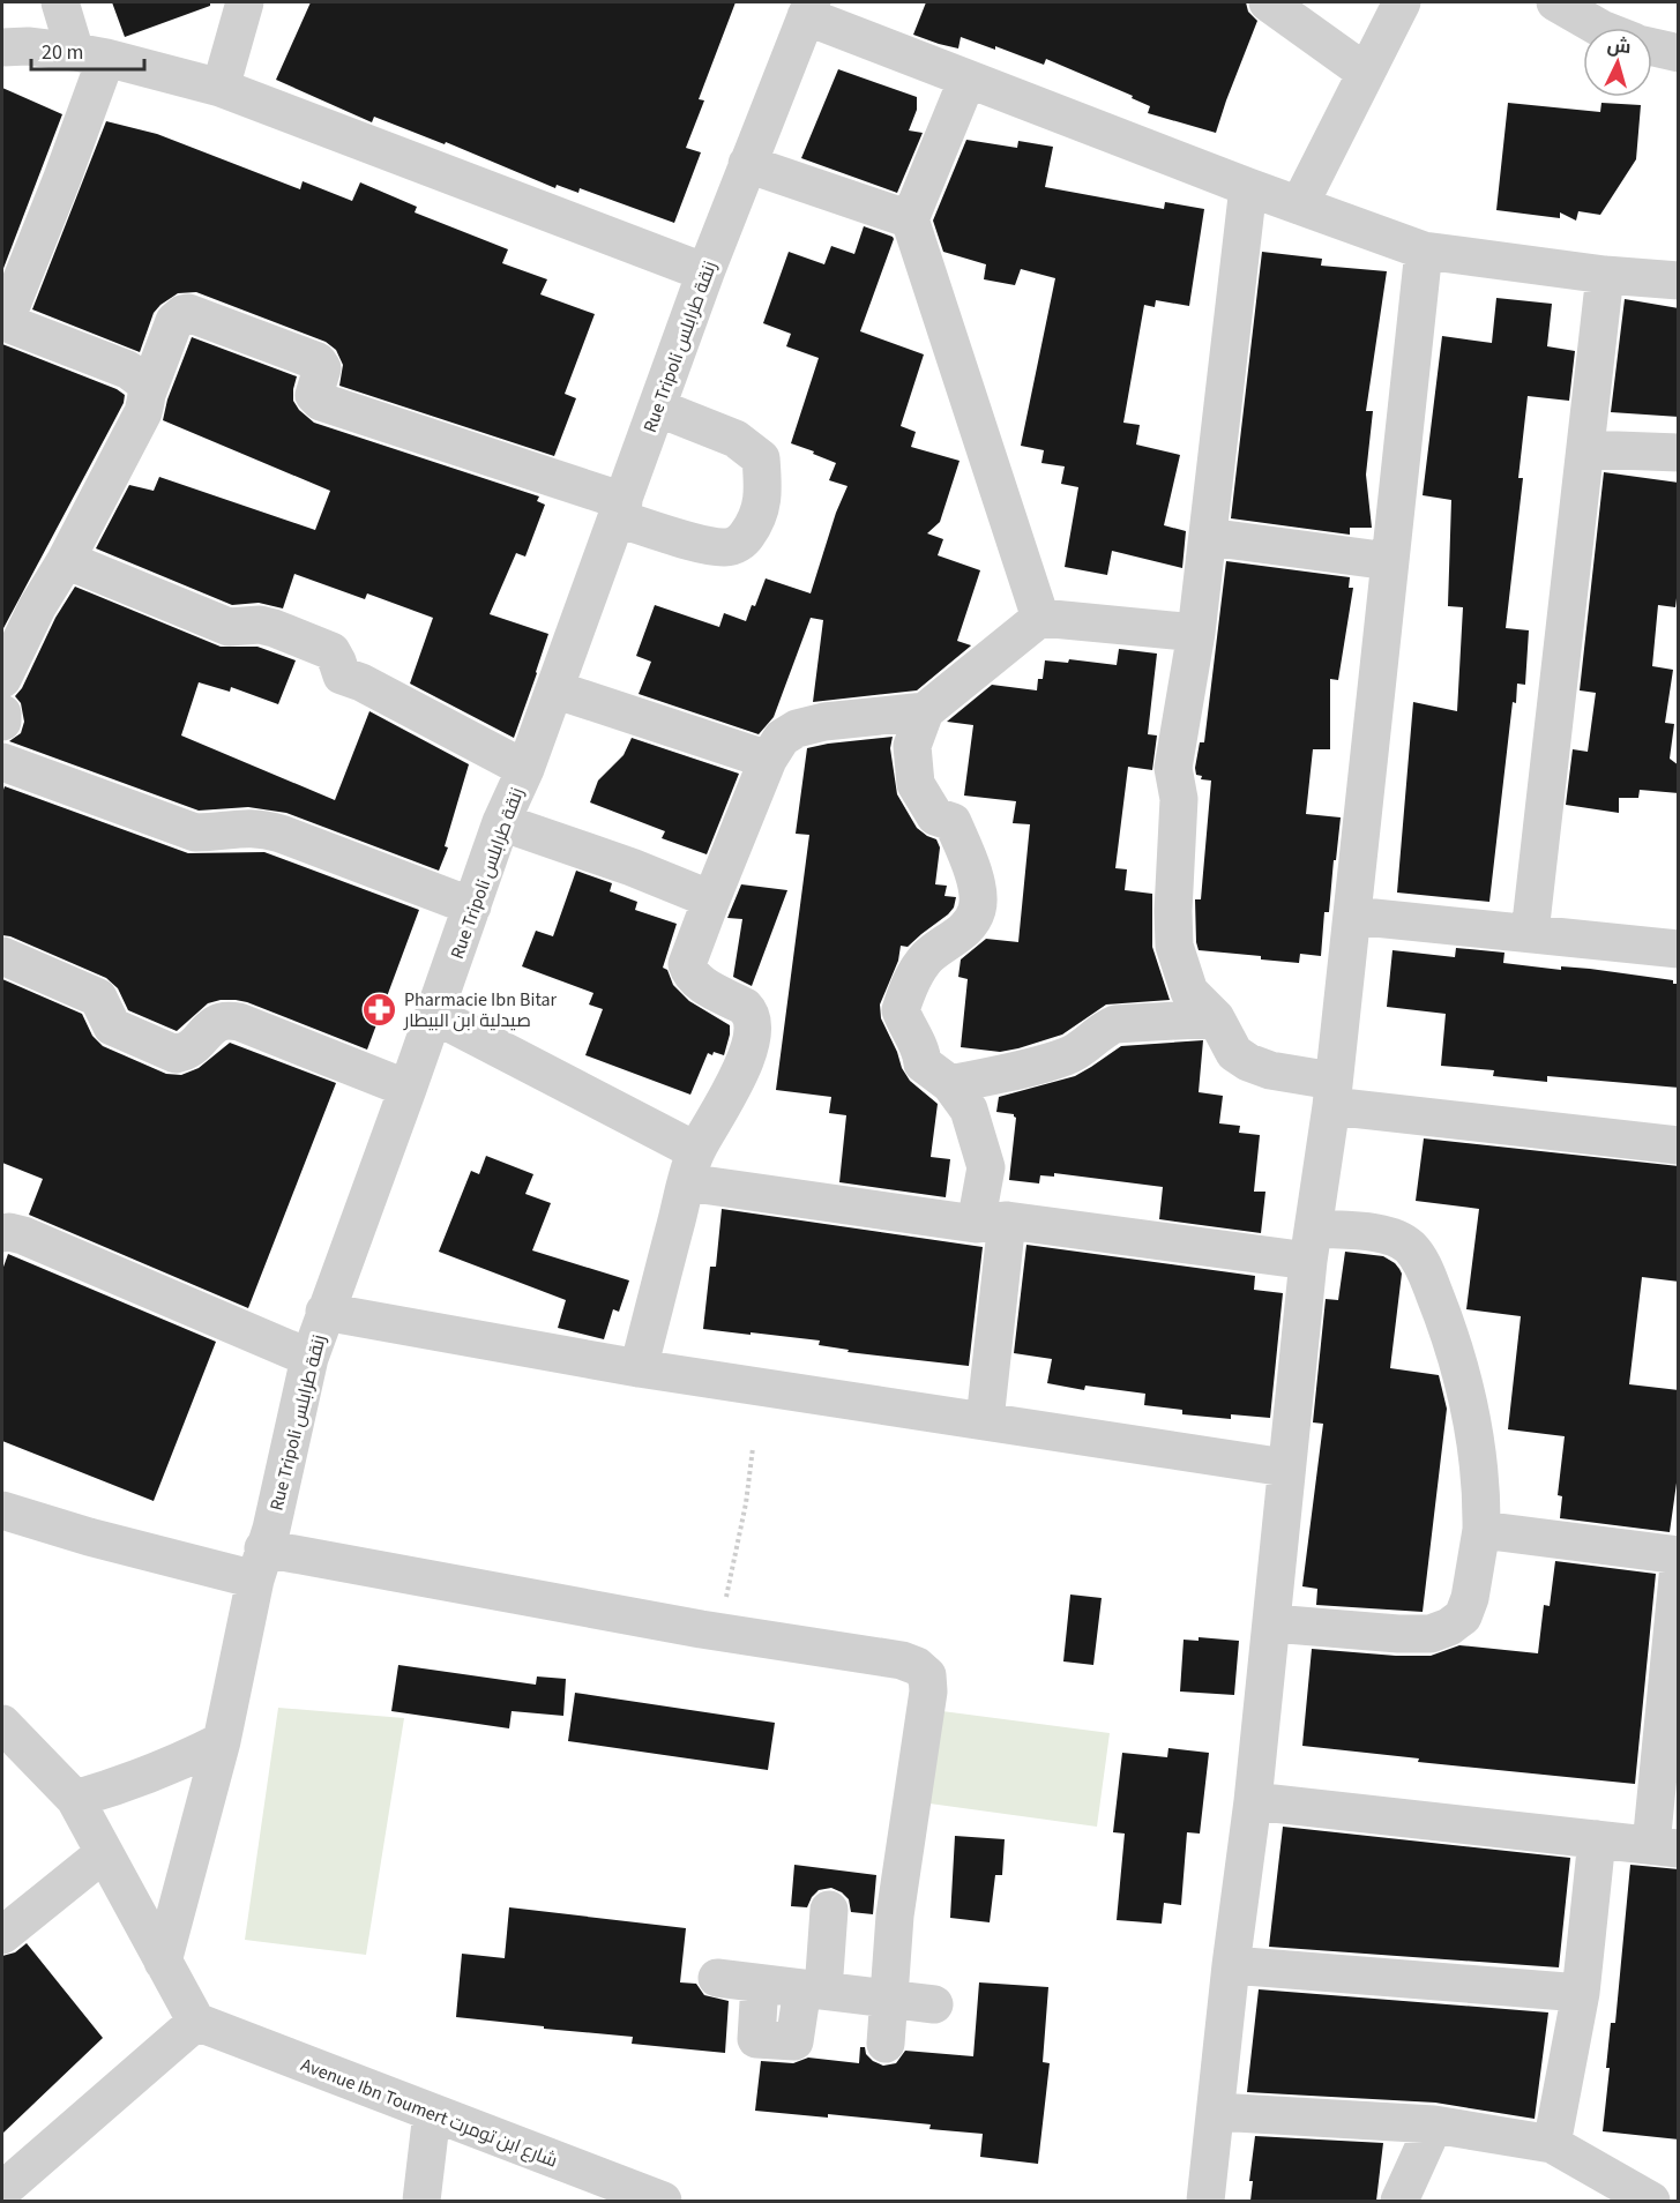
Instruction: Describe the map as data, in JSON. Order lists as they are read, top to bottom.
{
  "streets": {
    "street": ["Rue Tripoli زنقة طرابلس", "Avenue Ibn Toumert شارع ابن تومرت"]
  },
  "places": {
    "pharmacy": ["Pharmacie Ibn Bitar صيدلية ابن البيطار"]
  },
  "scale_bar": "20 m",
  "north": "top"
}
